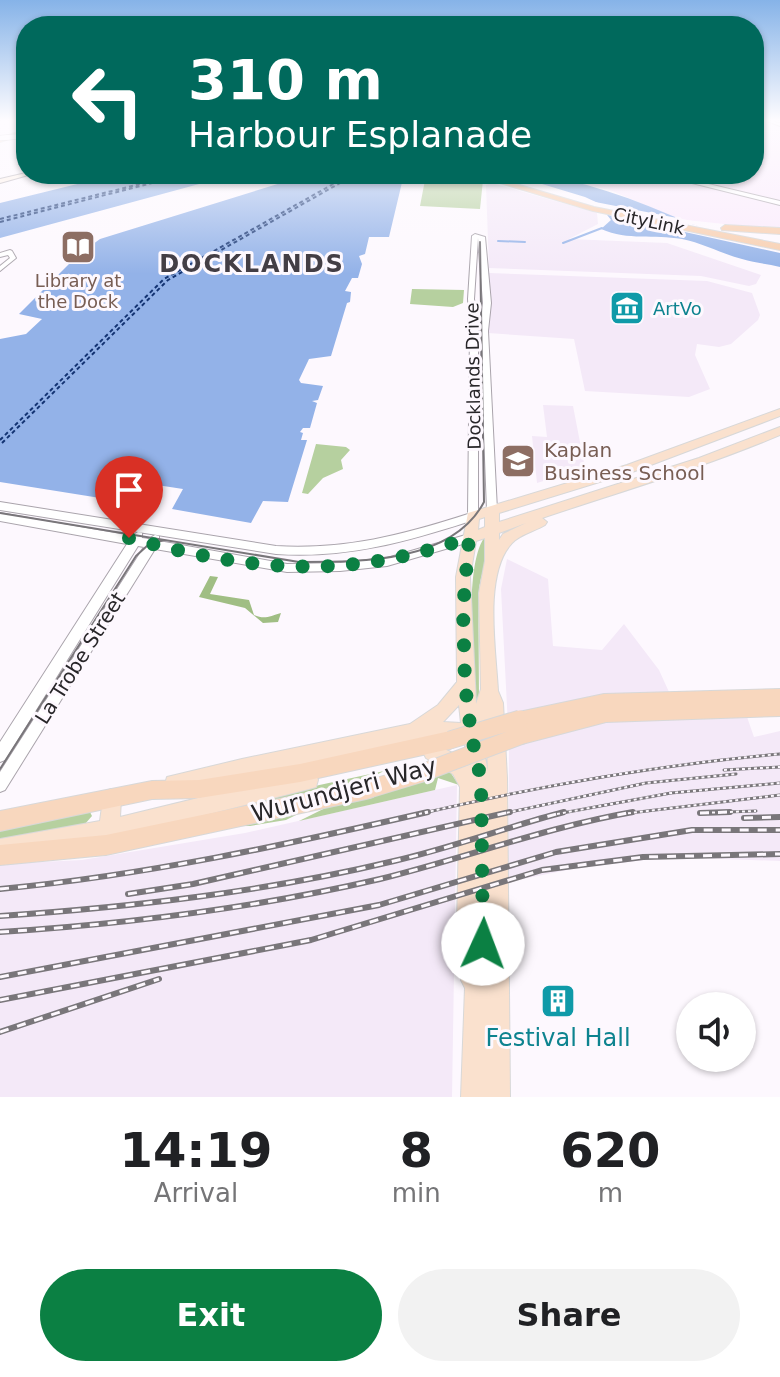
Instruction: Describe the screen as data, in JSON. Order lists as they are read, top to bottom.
{
  "streets": {
    "highway": ["CityLink", "Wurundjeri Way"],
    "street": ["Docklands Drive", "La Trobe Street"]
  },
  "districts": ["DOCKLANDS"],
  "places": {
    "library": ["Library at the Dock"],
    "museum": ["ArtVo"],
    "school or university": ["Kaplan Business School"],
    "building": ["Festival Hall"]
  },
  "page": {
    "turn": ["310 m", "Harbour Esplanade"],
    "eta": [
      "14:19",
      "Arrival",
      "8",
      "min",
      "620",
      "m"
    ],
    "buttons": ["Exit", "Share"]
  }
}
